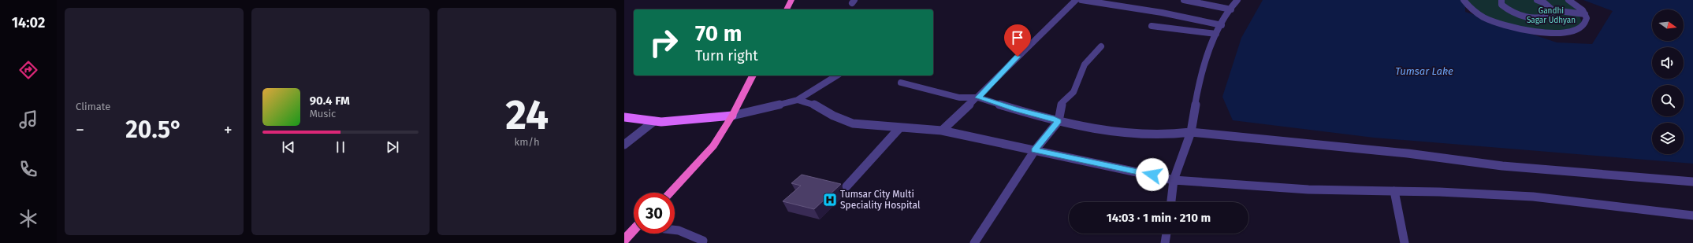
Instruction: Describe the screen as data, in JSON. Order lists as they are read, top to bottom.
{
  "water": ["Tumsar Lake"],
  "parks": ["Gandhi Sagar Udhyan"],
  "places": {
    "hospital": ["Tumsar City Multi Speciality Hospital"]
  },
  "north": "right",
  "page": {
    "tabs": "14:02",
    "tile": [
      "Climate",
      ["24", "km/h"]
    ],
    "turn": ["70 m", "Turn right"],
    "song": ["90.4 FM", "Music"],
    "heat": ["−", "20.5°", "+"],
    "limit": "30",
    "trip": "14:03 · 1 min · 210 m"
  }
}
